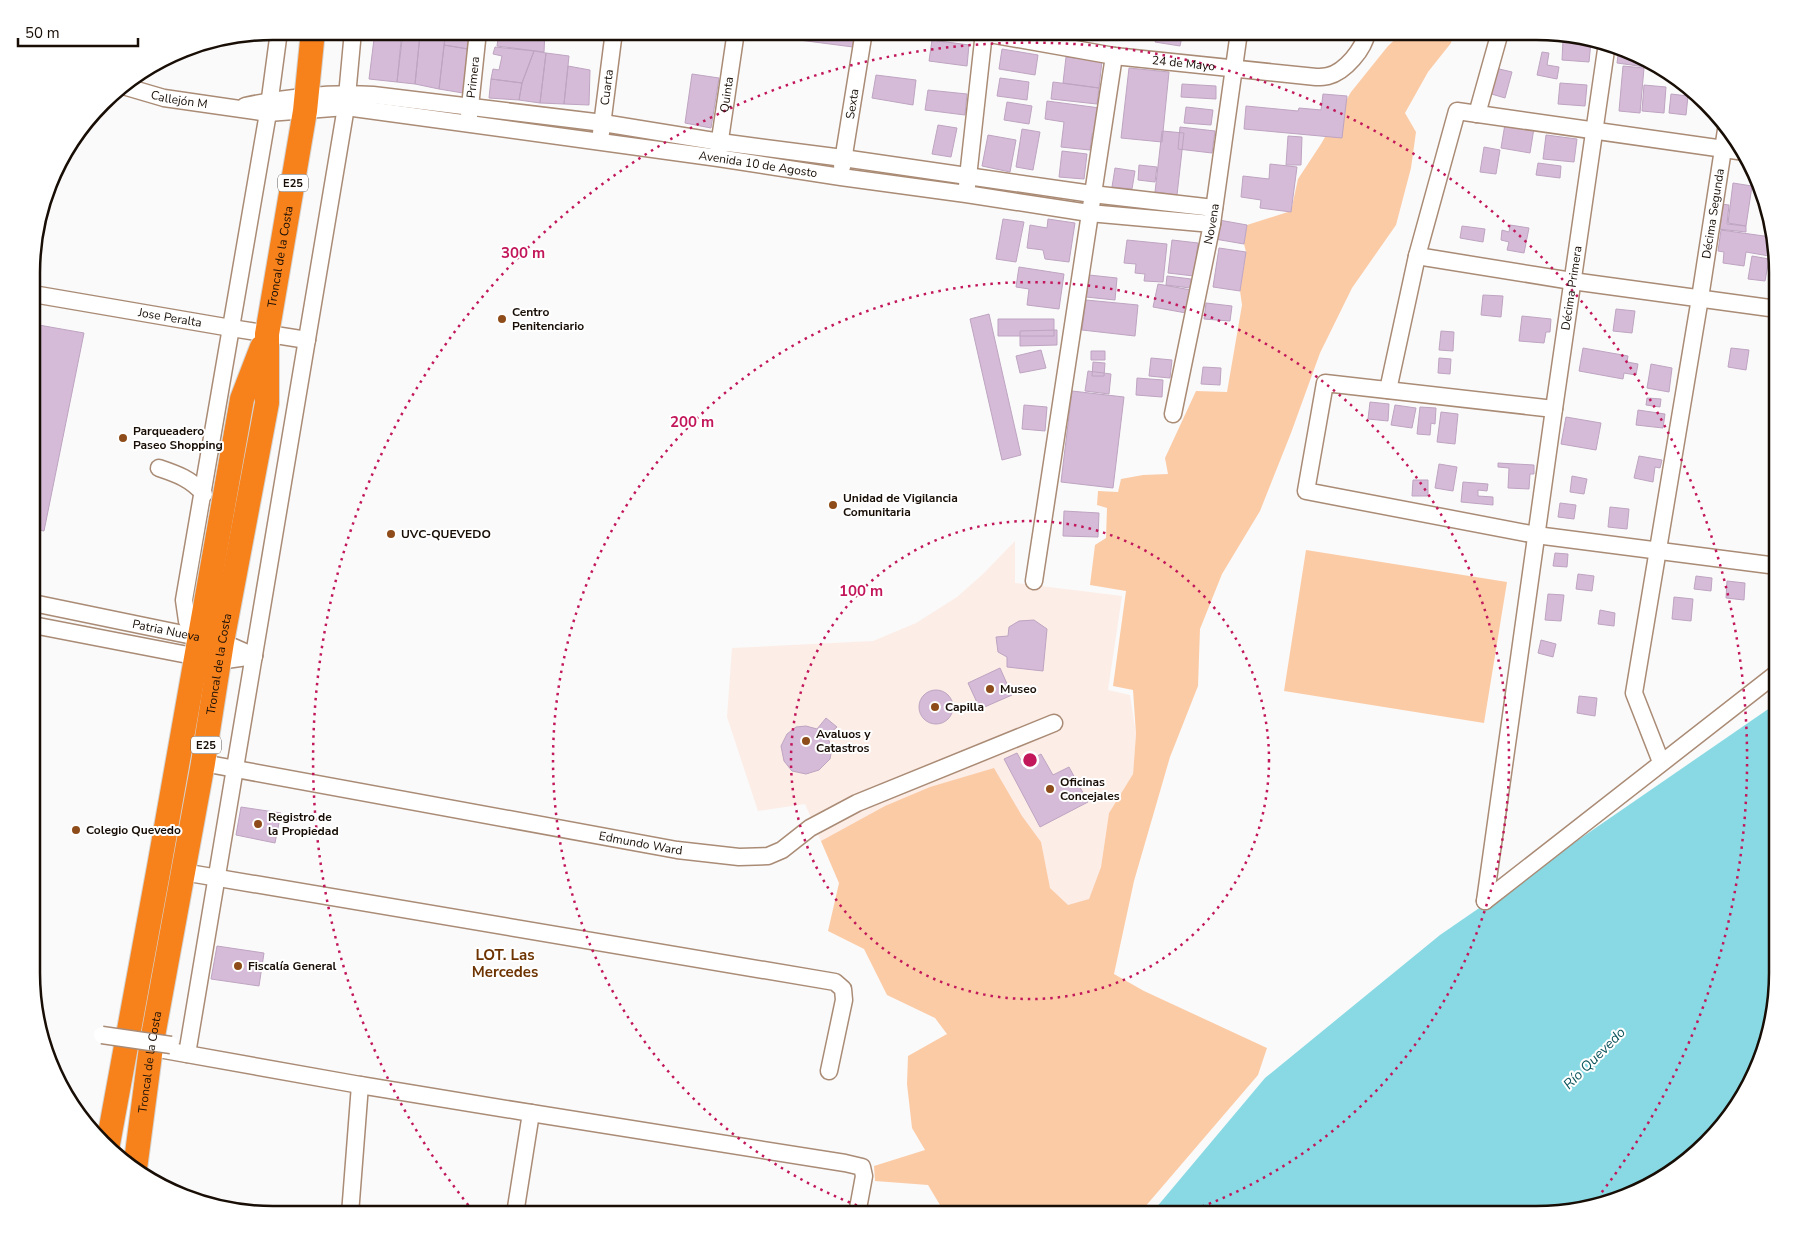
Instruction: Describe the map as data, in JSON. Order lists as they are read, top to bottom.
{
  "streets": {
    "highway": ["E25", "Troncal de la Costa"],
    "street": [
      "24 de Mayo",
      "Primera",
      "Cuarta",
      "Quinta",
      "Callejón M",
      "Sexta",
      "Avenida 10 de Agosto",
      "Décima Segunda",
      "Novena",
      "Décima Primera",
      "Jose Peralta",
      "Patria Nueva",
      "Edmundo Ward"
    ]
  },
  "crossings": [
    ["24 de Mayo", "Novena"],
    ["Primera", "Avenida 10 de Agosto"],
    ["Cuarta", "Avenida 10 de Agosto"],
    ["Quinta", "Avenida 10 de Agosto"],
    ["Callejón M", "Avenida 10 de Agosto"],
    ["Callejón M", "Troncal de la Costa"],
    ["Sexta", "Avenida 10 de Agosto"],
    ["Avenida 10 de Agosto", "Novena"],
    ["Avenida 10 de Agosto", "Troncal de la Costa"],
    ["Décima Segunda", "Décima Primera"],
    ["Troncal de la Costa", "Jose Peralta"],
    ["Troncal de la Costa", "Patria Nueva"],
    ["Troncal de la Costa", "Edmundo Ward"]
  ],
  "districts": ["LOT. Las Mercedes"],
  "water": ["Río Quevedo"],
  "places": [
    "Centro Penitenciario",
    "Parqueadero Paseo Shopping",
    "Unidad de Vigilancia Comunitaria",
    "UVC-QUEVEDO",
    "Museo",
    "Capilla",
    "Avaluos y Catastros",
    "Oficinas Concejales",
    "Registro de la Propiedad",
    "Colegio Quevedo",
    "Fiscalía General"
  ],
  "scale_bar": "50 m",
  "rings": ["300 m", "200 m", "100 m"]
}
